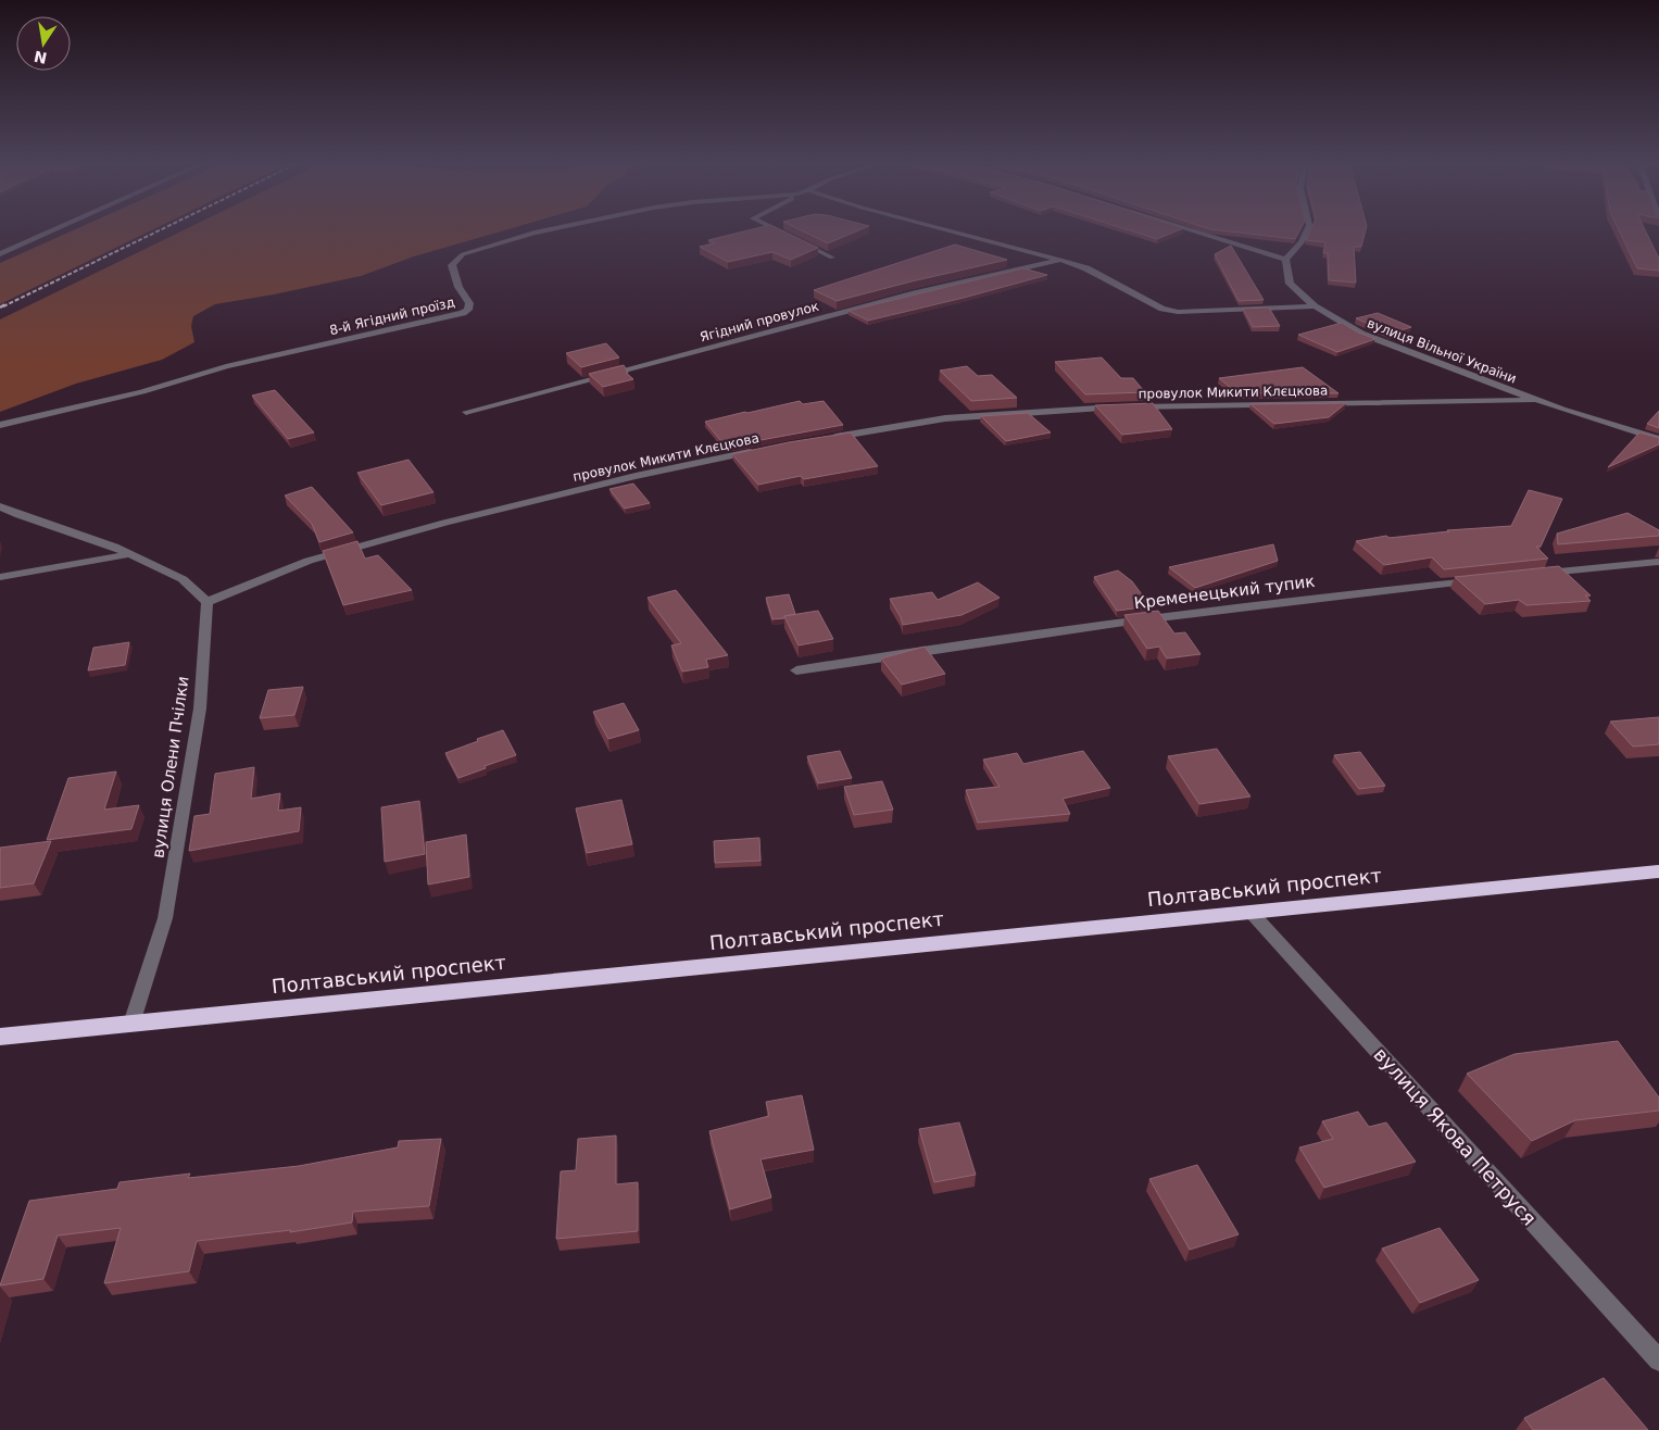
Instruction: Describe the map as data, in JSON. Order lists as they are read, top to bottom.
{
  "streets": {
    "highway": ["Полтавський проспект"],
    "street": [
      "8-й Ягідний проїзд",
      "Ягідний провулок",
      "вулиця Вільної України",
      "провулок Микити Клєцкова",
      "Кременецький тупик",
      "вулиця Олени Пчілки",
      "вулиця Якова Петруся"
    ]
  },
  "crossings": [
    ["вулиця Вільної України", "провулок Микити Клєцкова"],
    ["провулок Микити Клєцкова", "вулиця Олени Пчілки"],
    ["вулиця Олени Пчілки", "Полтавський проспект"],
    ["Полтавський проспект", "вулиця Якова Петруся"]
  ],
  "north": "bottom"
}
